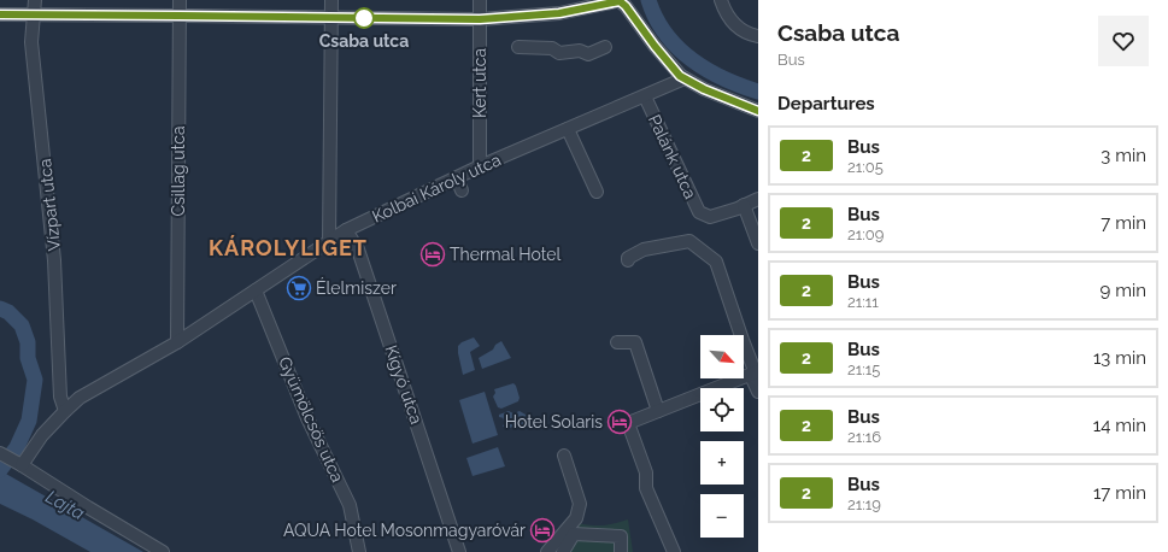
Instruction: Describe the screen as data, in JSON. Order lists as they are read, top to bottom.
{
  "streets": {
    "street": [
      "Kert utca",
      "Palánk utca",
      "Csillag utca",
      "Kolbai Károly utca",
      "Vízpart utca",
      "Kígyó utca",
      "Gyümölcsös utca"
    ]
  },
  "crossings": [
    ["Kert utca", "Kolbai Károly utca"],
    ["Palánk utca", "Kolbai Károly utca"],
    ["Csillag utca", "Kolbai Károly utca"],
    ["Kolbai Károly utca", "Vízpart utca"],
    ["Kolbai Károly utca", "Kígyó utca"],
    ["Kolbai Károly utca", "Gyümölcsös utca"]
  ],
  "districts": ["KÁROLYLIGET"],
  "water": ["Lajta"],
  "places": {
    "other": ["Csaba utca"],
    "hotel": ["Thermal Hotel", "Hotel Solaris", "AQUA Hotel Mosonmagyaróvár"],
    "supermarket": ["Élelmiszer"]
  },
  "lines": ["bus line 2"],
  "north": "bottom right",
  "page": {
    "heading": [
      ["Csaba utca", "Bus"],
      "Departures"
    ],
    "list": [
      {
        "mark": "2",
        "name": "Bus",
        "note": "21:05",
        "value": "3 min"
      },
      {
        "mark": "2",
        "name": "Bus",
        "note": "21:09",
        "value": "7 min"
      },
      {
        "mark": "2",
        "name": "Bus",
        "note": "21:11",
        "value": "9 min"
      },
      {
        "mark": "2",
        "name": "Bus",
        "note": "21:15",
        "value": "13 min"
      },
      {
        "mark": "2",
        "name": "Bus",
        "note": "21:16",
        "value": "14 min"
      },
      {
        "mark": "2",
        "name": "Bus",
        "note": "21:19",
        "value": "17 min"
      }
    ],
    "map_buttons": ["+", "−"]
  }
}
